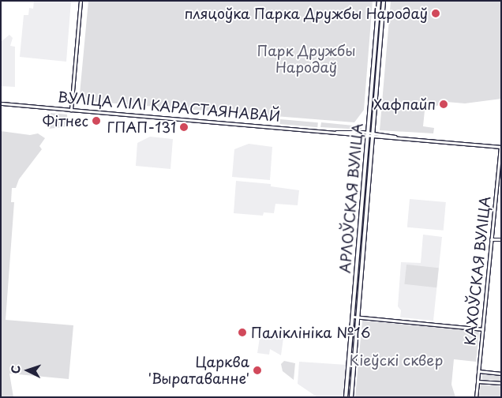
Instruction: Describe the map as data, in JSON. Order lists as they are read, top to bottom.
{
  "streets": {
    "main road": ["ВУЛІЦА ЛІЛІ КАРАСТАЯНАВАЙ", "АРЛОЎСКАЯ ВУЛІЦА", "КАХОЎСКАЯ ВУЛІЦА"]
  },
  "crossings": [
    ["ВУЛІЦА ЛІЛІ КАРАСТАЯНАВАЙ", "АРЛОЎСКАЯ ВУЛІЦА"],
    ["ВУЛІЦА ЛІЛІ КАРАСТАЯНАВАЙ", "КАХОЎСКАЯ ВУЛІЦА"]
  ],
  "parks": ["Парк Дружбы Народаў", "Кіеўскі сквер"],
  "places": [
    "пляцоўка Парка Дружбы Народаў",
    "Хафпайп",
    "Фітнес",
    "ГПАП-131",
    "Паліклініка №16",
    "Царква 'Выратаванне'"
  ],
  "north": "left"
}
